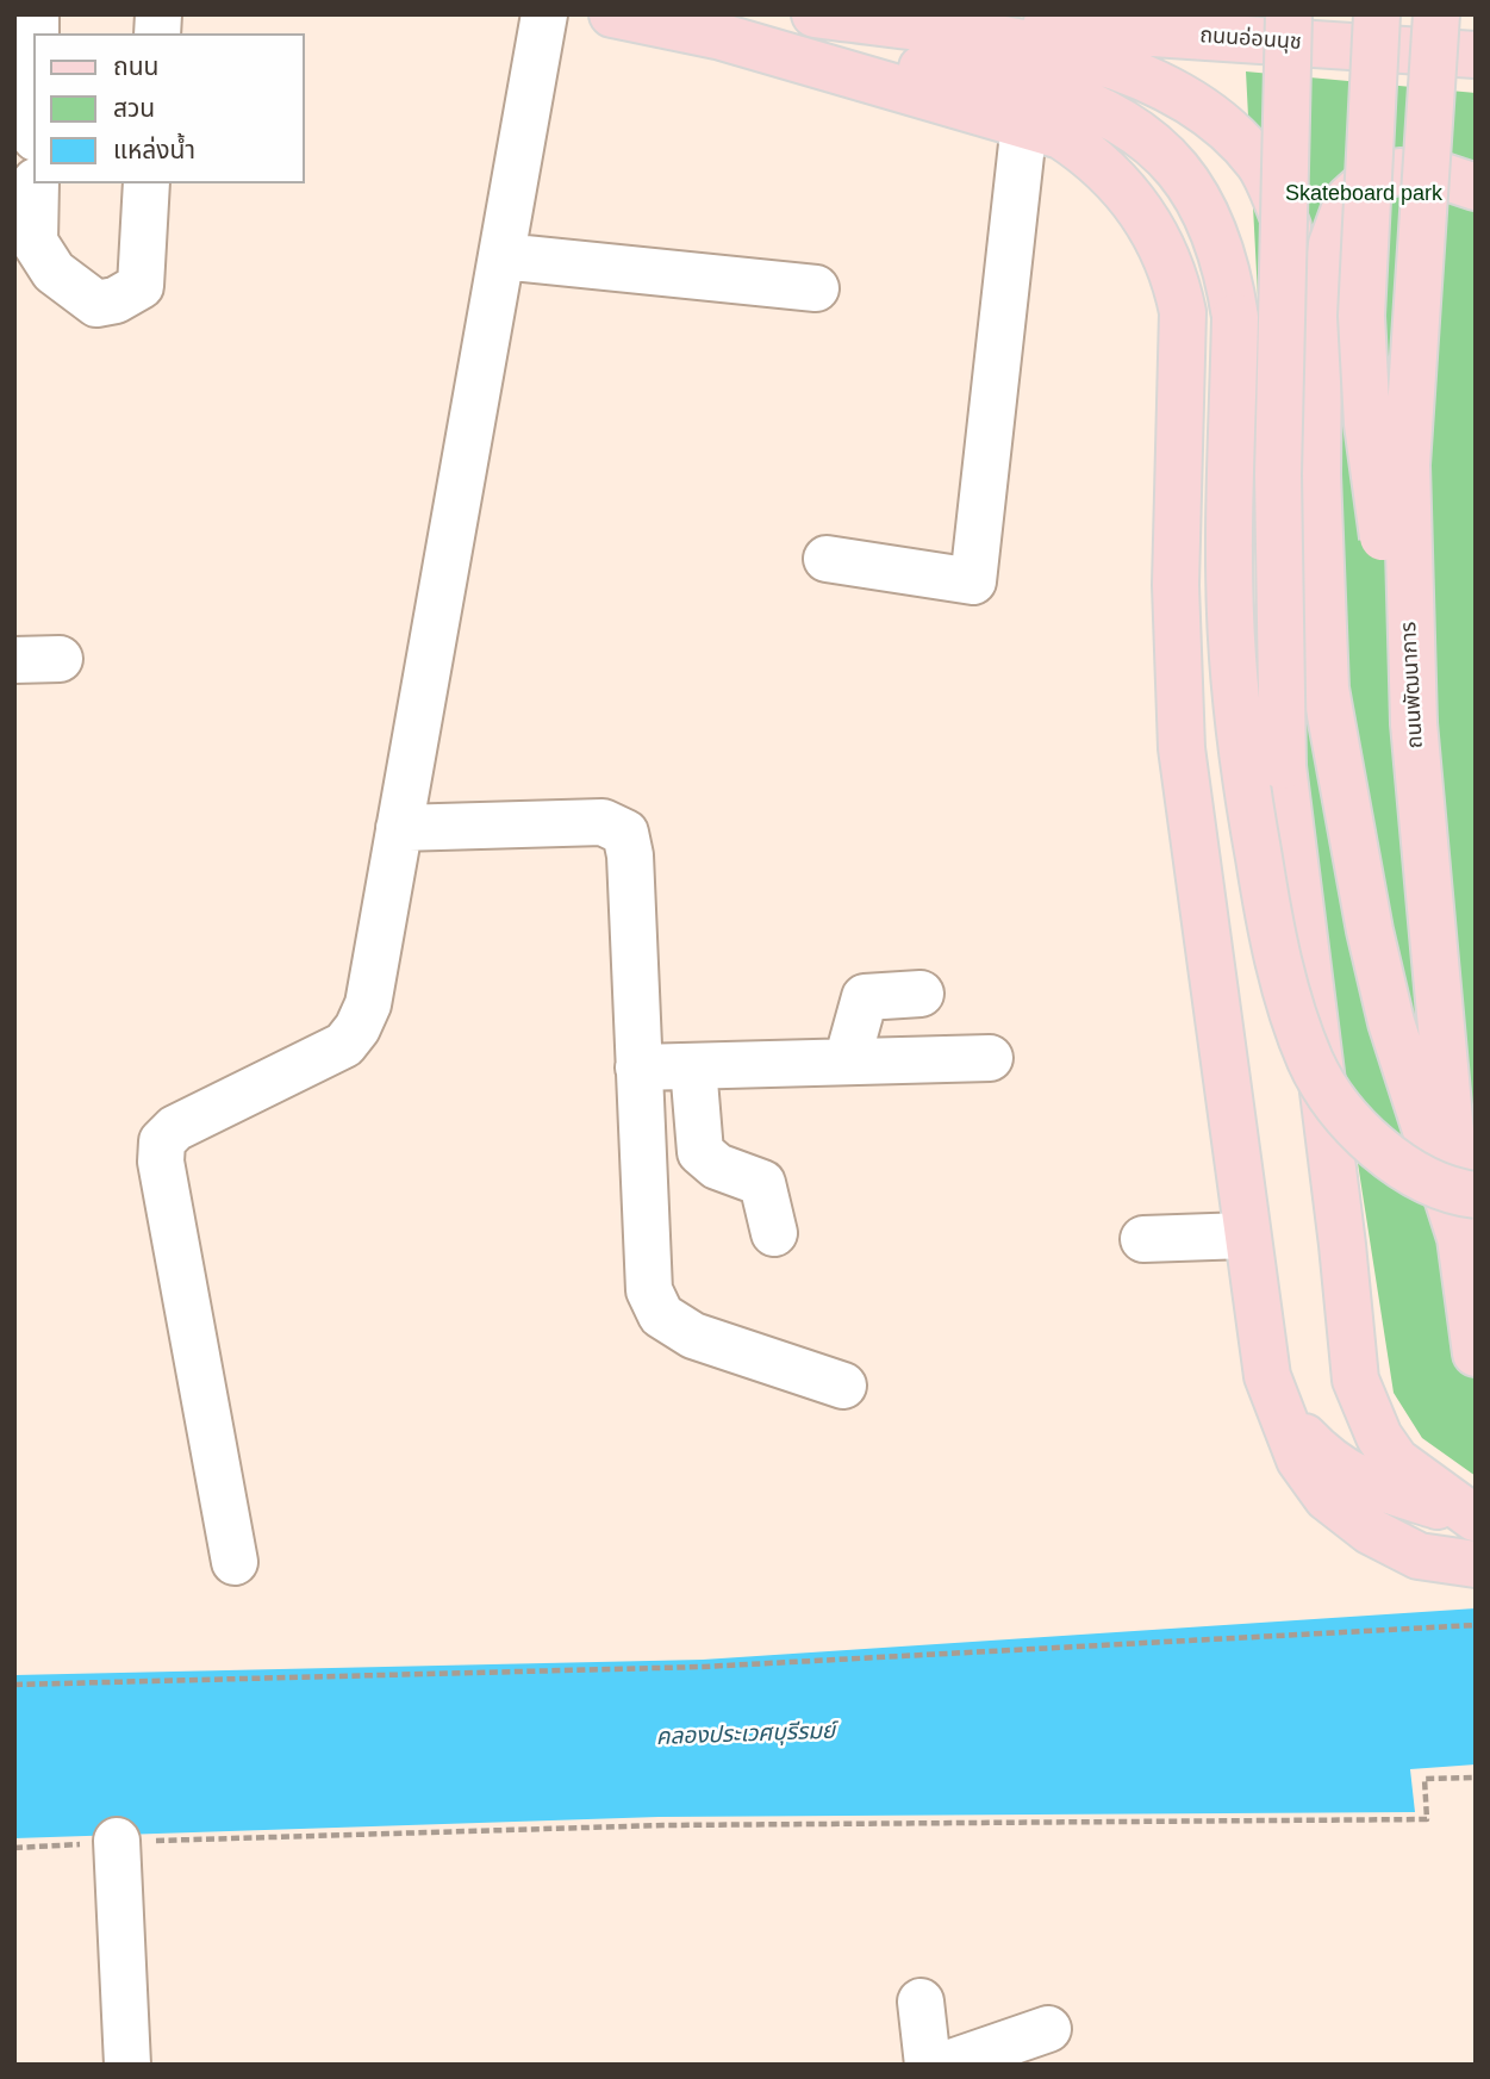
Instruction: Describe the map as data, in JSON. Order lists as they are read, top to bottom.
{
  "streets": {
    "main road": ["ถนนอ่อนนุช", "ถนนพัฒนาการ"]
  },
  "water": ["คลองประเวศบุรีรมย์"],
  "parks": ["Skateboard park"],
  "legend": ["ถนน", "สวน", "แหล่งน้ำ"]
}
